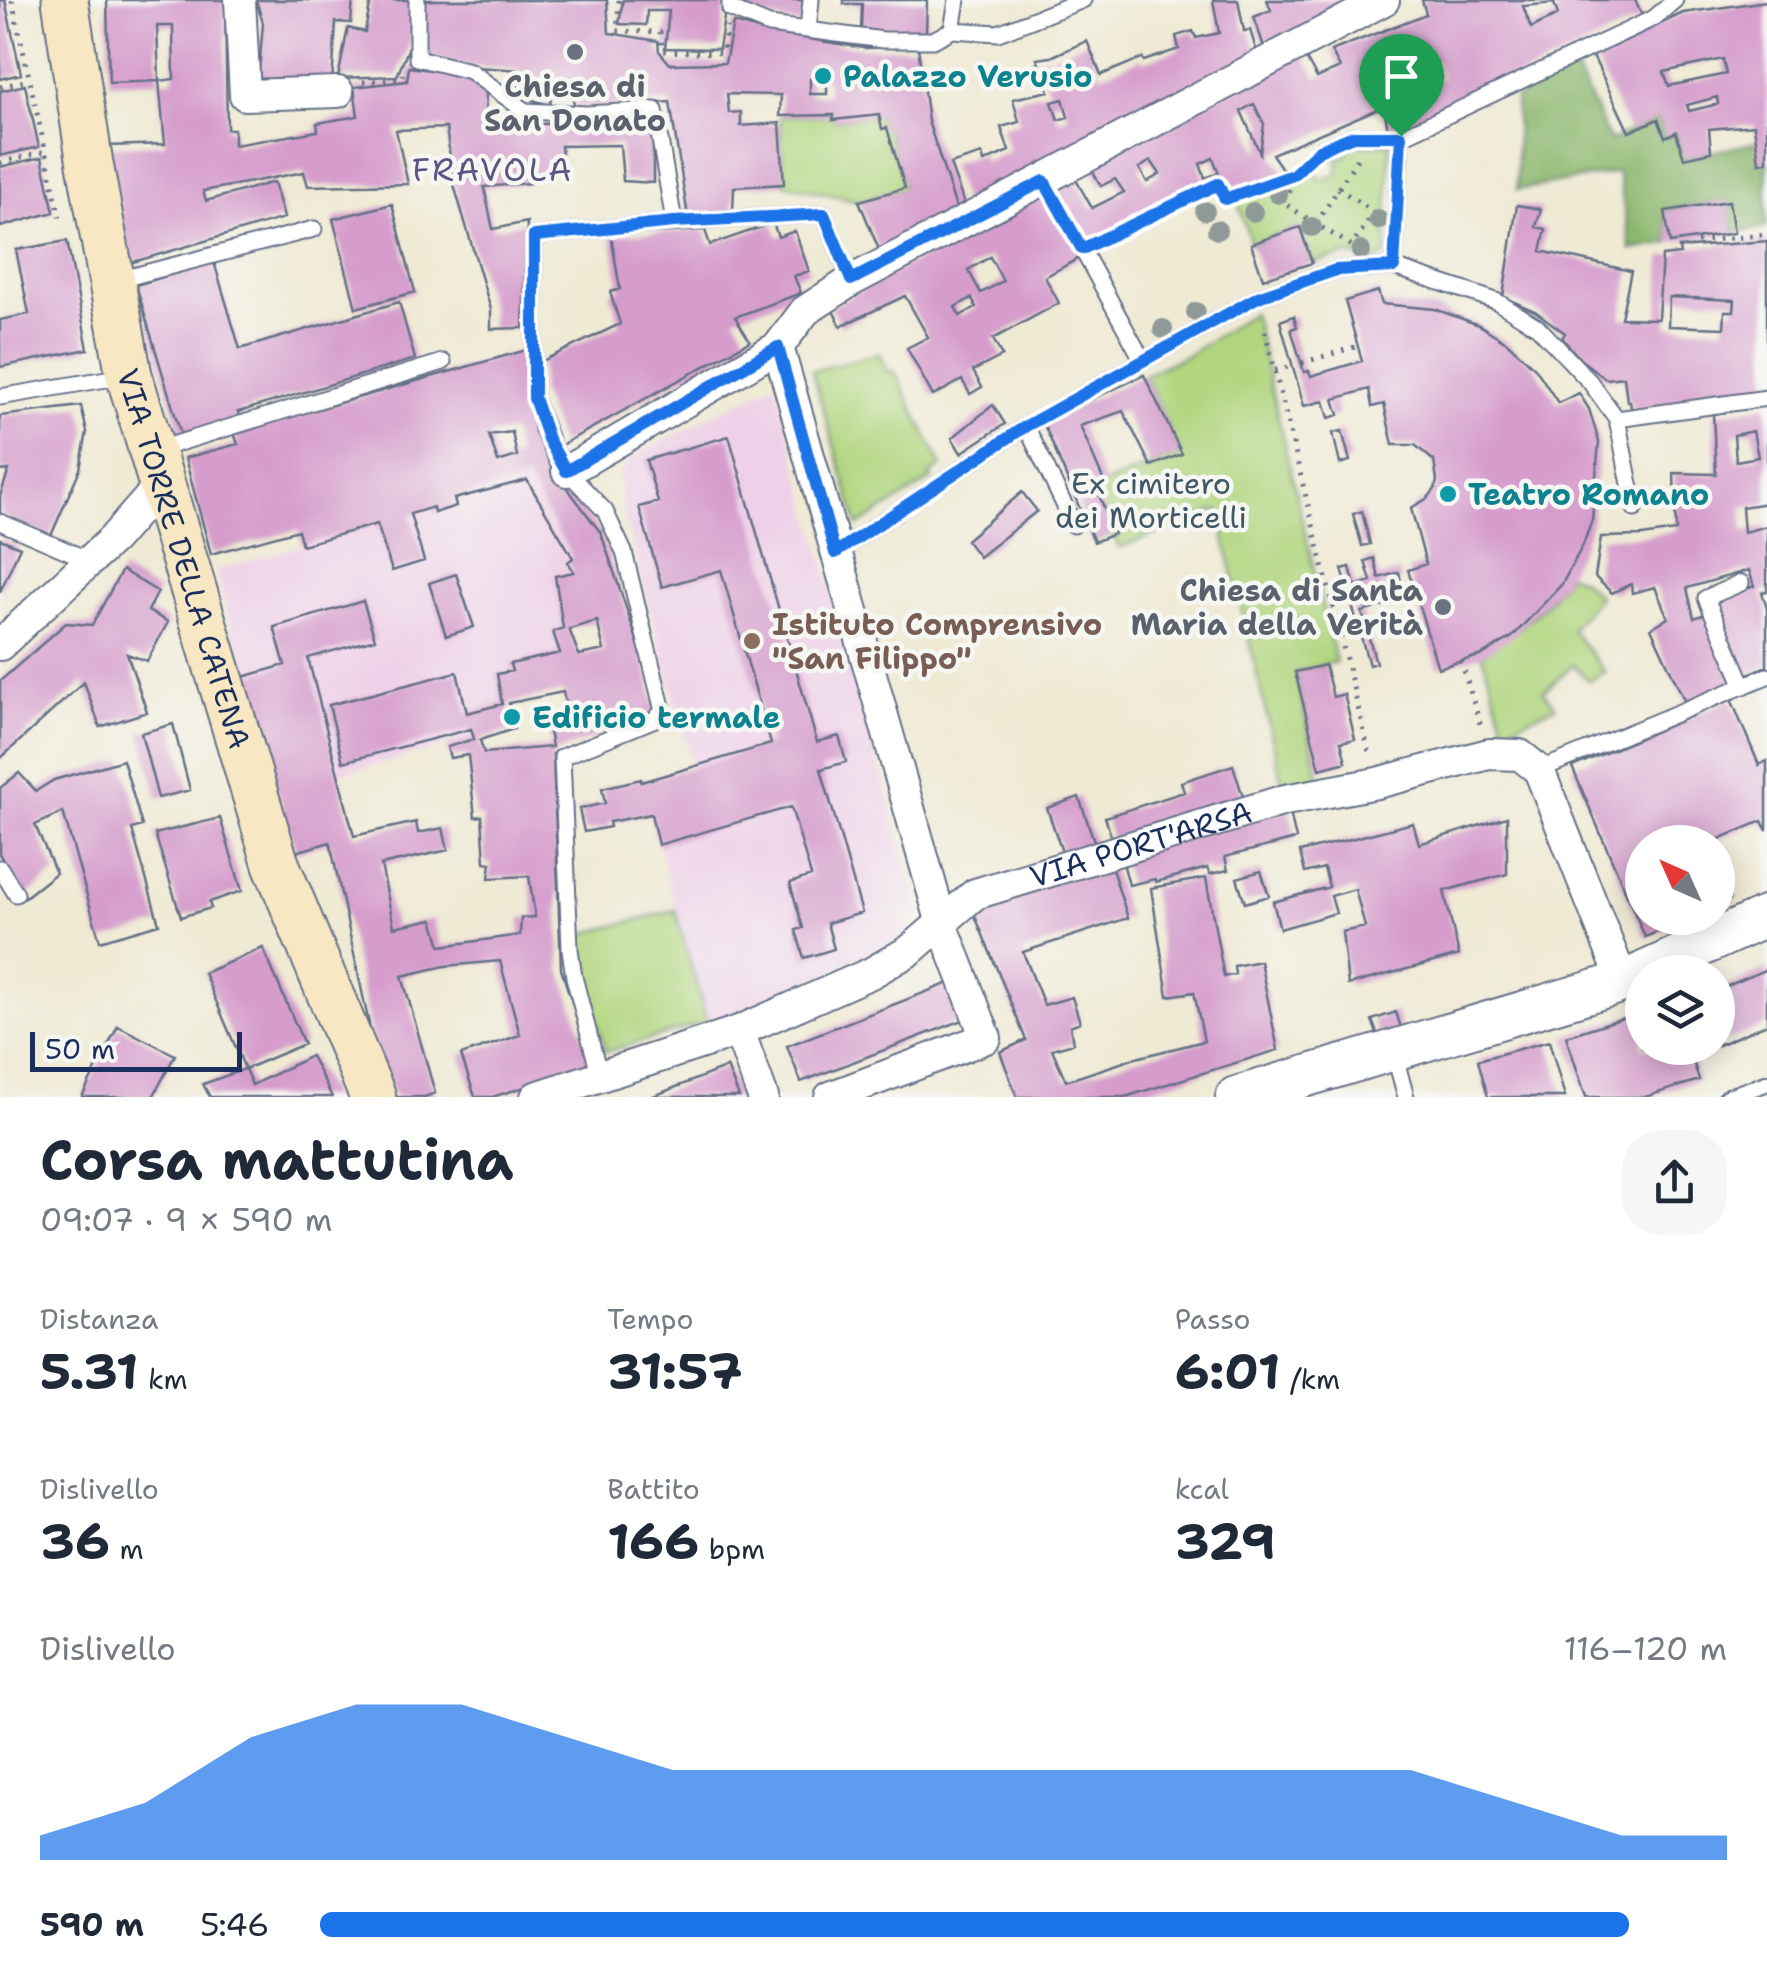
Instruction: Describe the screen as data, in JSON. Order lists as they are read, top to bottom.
{
  "streets": {
    "main road": ["VIA TORRE DELLA CATENA"],
    "street": ["VIA PORT'ARSA"]
  },
  "districts": ["FRAVOLA"],
  "parks": ["Ex cimitero dei Morticelli"],
  "places": [
    "Chiesa di San Donato",
    "Palazzo Verusio",
    "Teatro Romano",
    "Chiesa di Santa Maria della Verità",
    "Istituto Comprensivo \"San Filippo\"",
    "Edificio termale"
  ],
  "scale_bar": "50 m",
  "north": "top left",
  "page": {
    "scale": "50 m",
    "heading": ["Corsa mattutina", "09:07 · 9 × 590 m"],
    "stats": [
      ["Distanza", "5.31 km"],
      ["Tempo", "31:57"],
      ["Passo", "6:01 /km"],
      ["Dislivello", "36 m"],
      ["Battito", "166 bpm"],
      ["kcal", "329"]
    ],
    "chart": ["Dislivello", "116–120 m"],
    "list": [
      {
        "name": "590 m",
        "note": "5:46"
      }
    ]
  }
}
